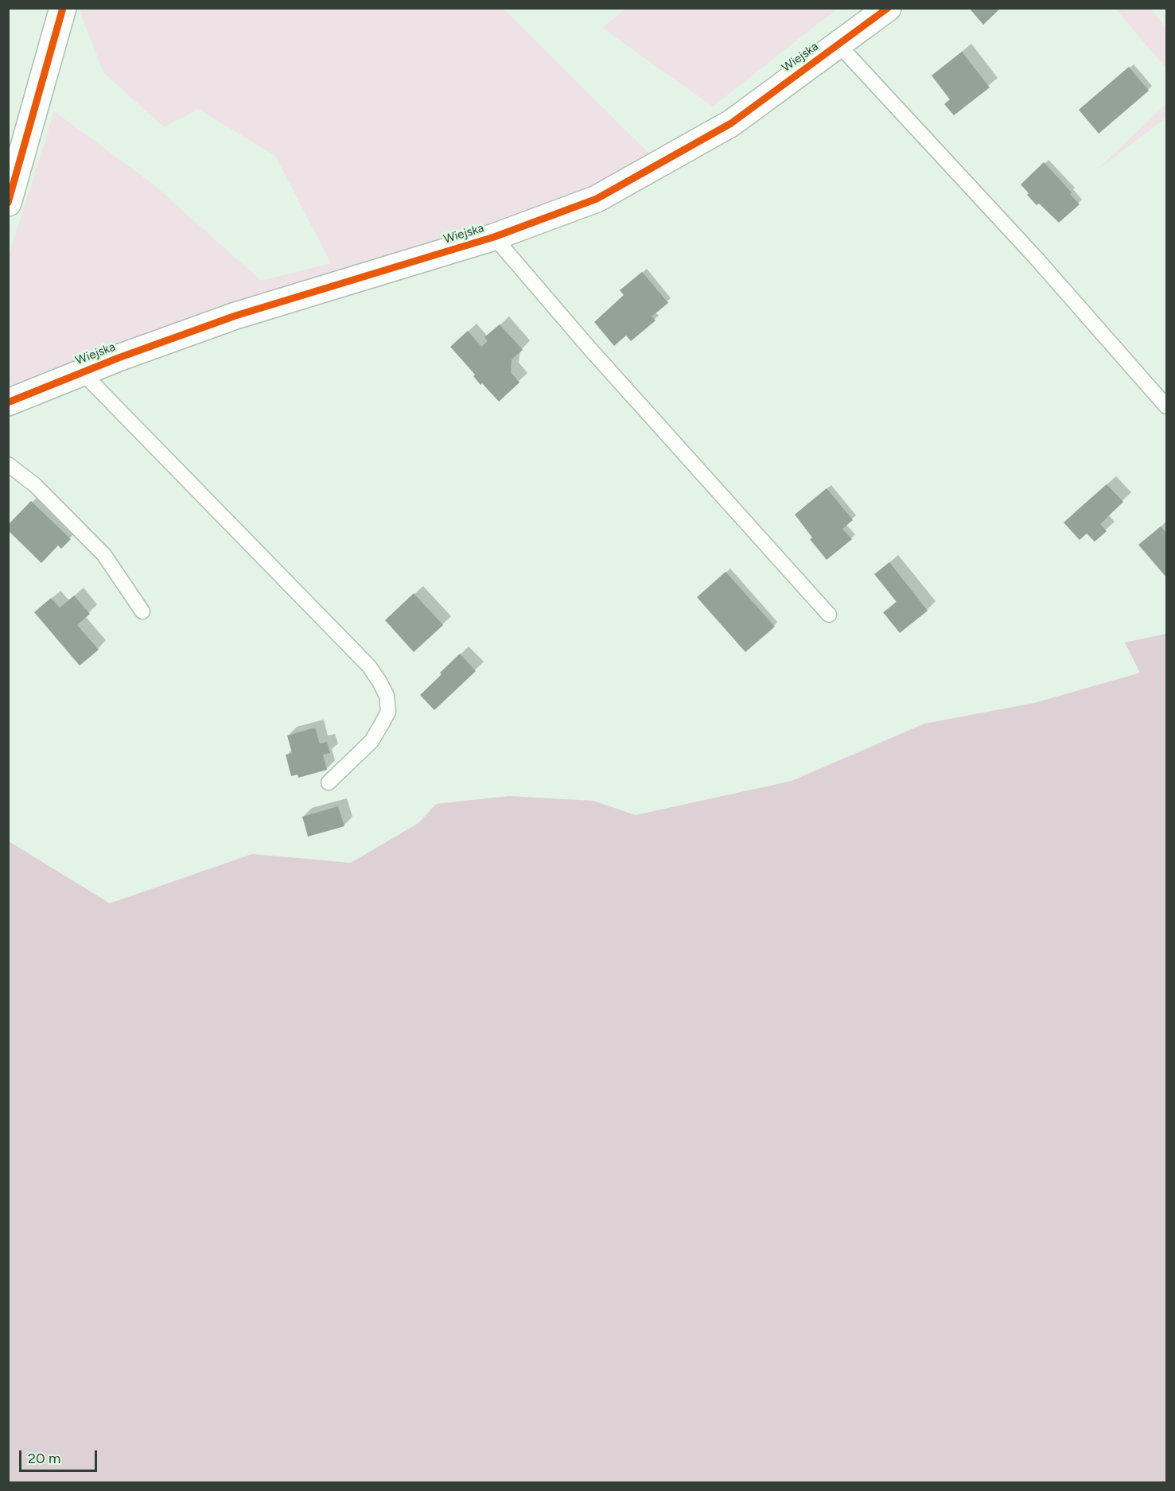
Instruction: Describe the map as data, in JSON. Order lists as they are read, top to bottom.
{
  "streets": {
    "street": ["Wiejska"]
  },
  "scale_bar": "20 m"
}
